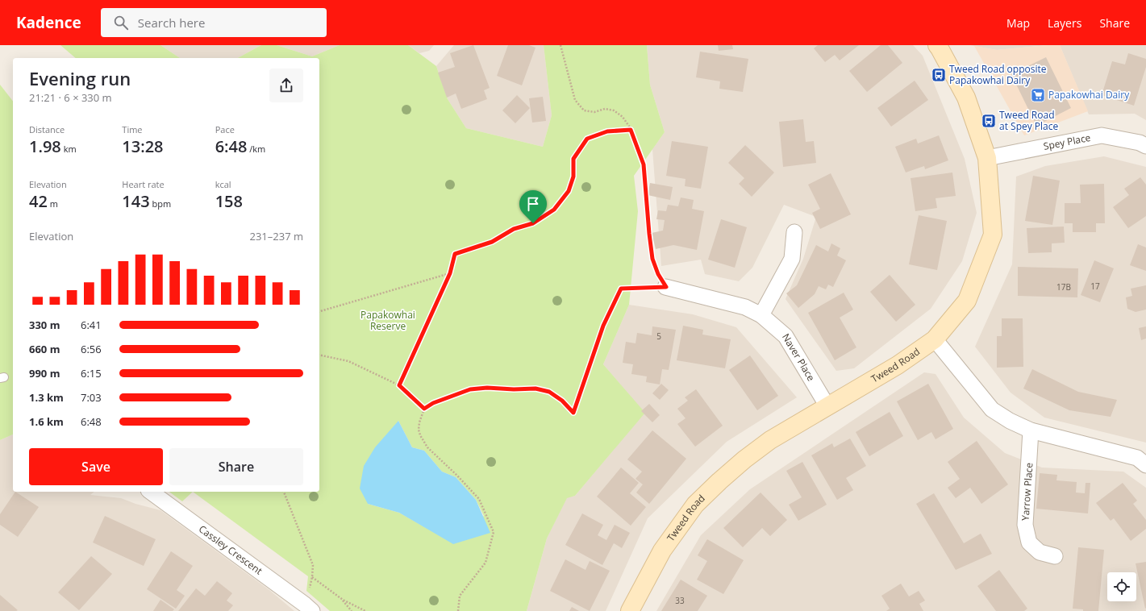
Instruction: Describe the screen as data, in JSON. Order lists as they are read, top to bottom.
{
  "streets": {
    "street": [
      "Spey Place",
      "Naver Place",
      "Tweed Road",
      "Yarrow Place",
      "Cassley Crescent"
    ]
  },
  "crossings": [
    ["Spey Place", "Tweed Road"],
    ["Naver Place", "Tweed Road"]
  ],
  "parks": ["Papakowhai Reserve"],
  "places": {
    "bus stop": ["Tweed Road opposite Papakowhai Dairy", "Tweed Road at Spey Place"],
    "supermarket": ["Papakowhai Dairy"]
  },
  "house_numbers": [
    "17",
    "17B",
    "5",
    "33"
  ],
  "page": {
    "header": "Kadence",
    "search": "Search here",
    "nav": ["Map", "Layers", "Share"],
    "heading": ["Evening run", "21:21 · 6 × 330 m"],
    "stats": [
      ["Distance", "1.98 km"],
      ["Time", "13:28"],
      ["Pace", "6:48 /km"],
      ["Elevation", "42 m"],
      ["Heart rate", "143 bpm"],
      ["kcal", "158"]
    ],
    "chart": ["Elevation", "231–237 m"],
    "list": [
      {
        "name": "330 m",
        "note": "6:41"
      },
      {
        "name": "660 m",
        "note": "6:56"
      },
      {
        "name": "990 m",
        "note": "6:15"
      },
      {
        "name": "1.3 km",
        "note": "7:03"
      },
      {
        "name": "1.6 km",
        "note": "6:48"
      }
    ],
    "buttons": ["Save", "Share"]
  }
}
